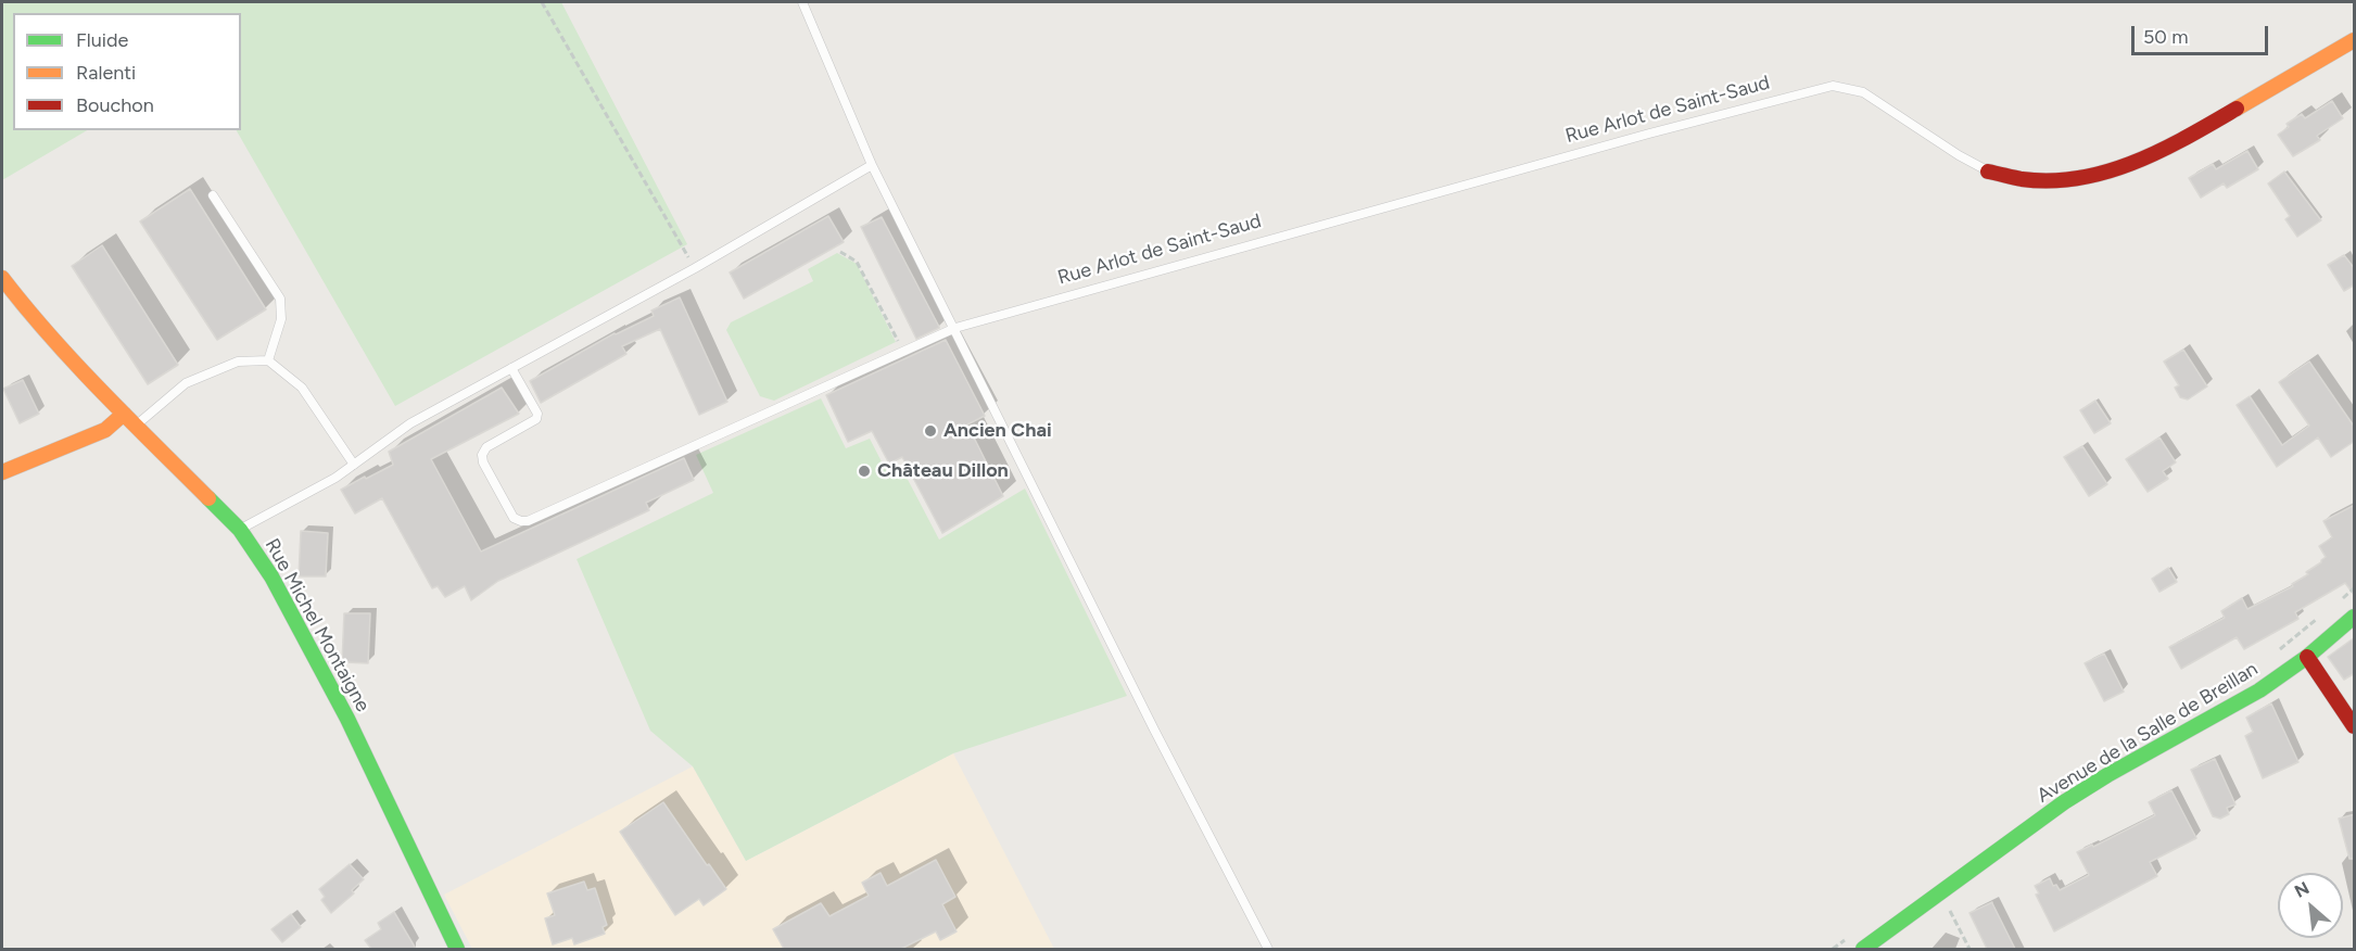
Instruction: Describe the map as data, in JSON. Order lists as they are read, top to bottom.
{
  "streets": {
    "street": ["Rue Arlot de Saint-Saud", "Rue Michel Montaigne", "Avenue de la Salle de Breillan"]
  },
  "places": ["Ancien Chai", "Château Dillon"],
  "legend": ["Fluide", "Ralenti", "Bouchon"],
  "scale_bar": "50 m",
  "north": "top left"
}
